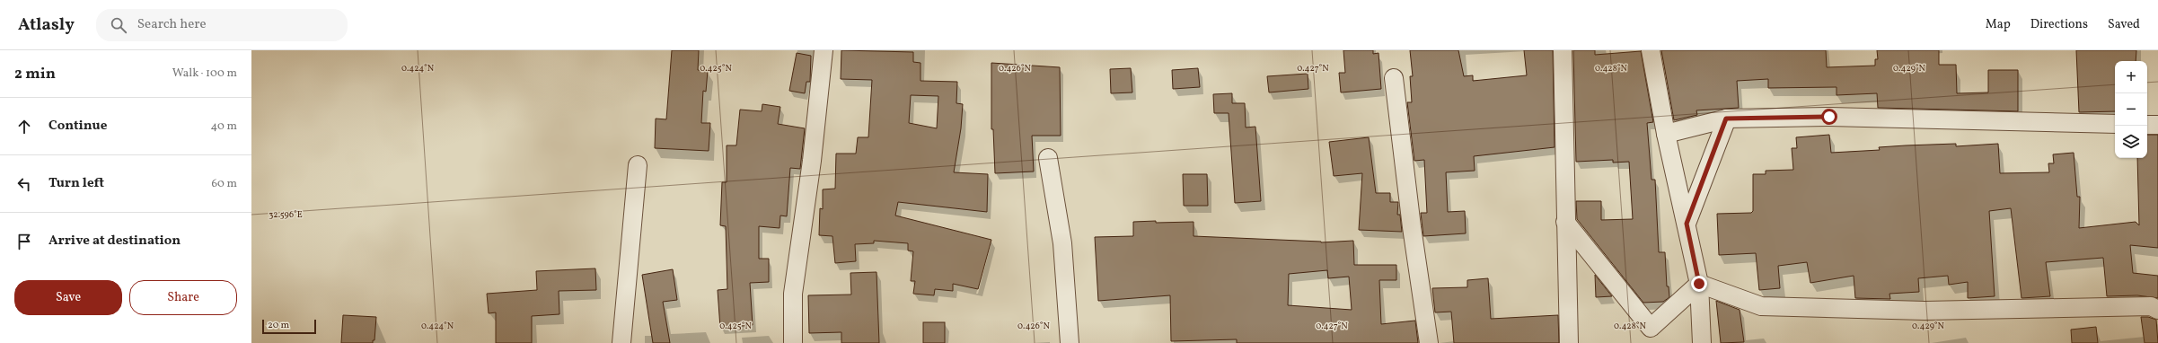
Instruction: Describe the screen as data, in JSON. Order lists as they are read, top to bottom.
{
  "scale_bar": "20 m",
  "page": {
    "header": "Atlasly",
    "search": "Search here",
    "nav": ["Map", "Directions", "Saved"],
    "heading": ["2 min", "Walk · 100 m"],
    "map_buttons": ["+", "−"],
    "list": [
      ["Continue", "40 m"],
      ["Turn left", "60 m"],
      "Arrive at destination"
    ],
    "buttons": ["Save", "Share"],
    "scale": "20 m"
  },
  "coordinates": [
    "0.424°N",
    "0.425°N",
    "0.426°N",
    "0.427°N",
    "0.428°N",
    "0.429°N",
    "32.596°E"
  ]
}
